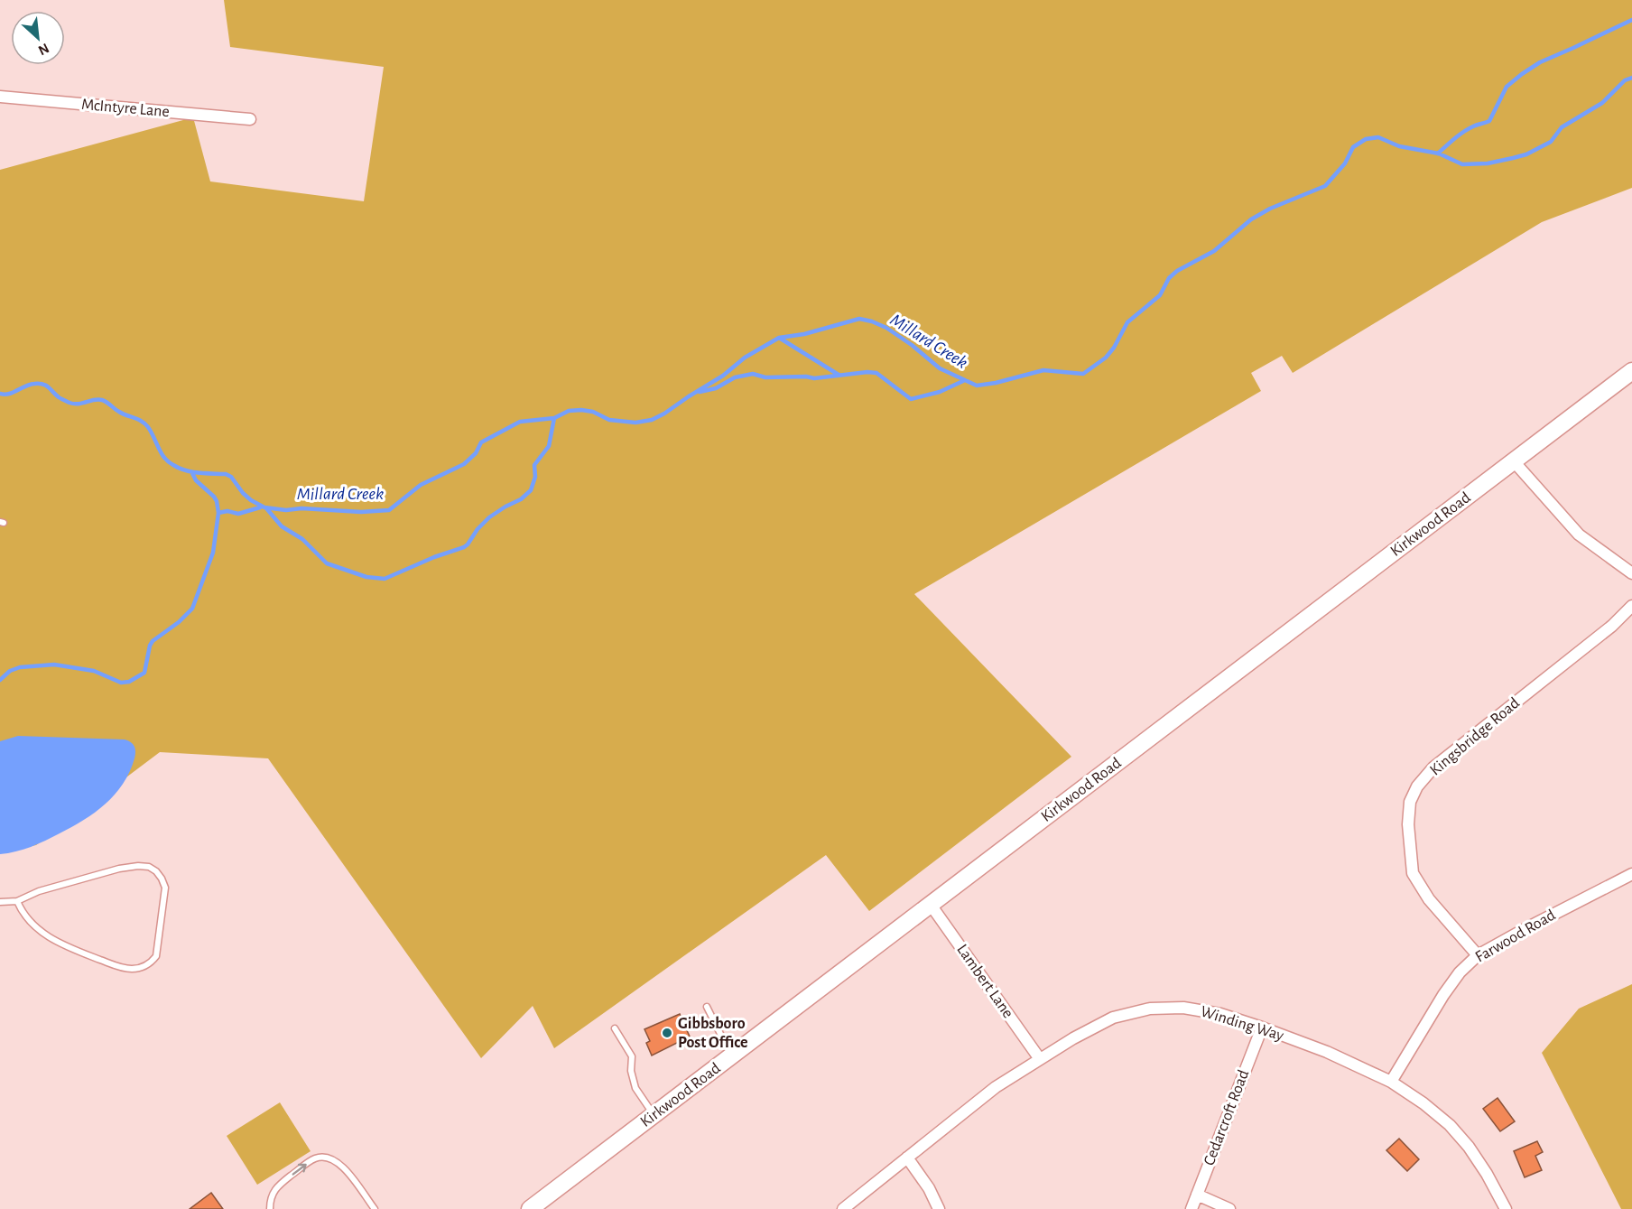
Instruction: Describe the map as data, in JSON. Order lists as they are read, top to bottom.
{
  "streets": {
    "street": [
      "McIntyre Lane",
      "Kirkwood Road",
      "Kingsbridge Road",
      "Farwood Road",
      "Lambert Lane",
      "Winding Way",
      "Cedarcroft Road"
    ]
  },
  "crossings": [
    ["Kirkwood Road", "Lambert Lane"],
    ["Kingsbridge Road", "Farwood Road"],
    ["Farwood Road", "Winding Way"],
    ["Lambert Lane", "Winding Way"],
    ["Winding Way", "Cedarcroft Road"]
  ],
  "water": ["Millard Creek"],
  "places": ["Gibbsboro Post Office"],
  "north": "bottom right"
}
